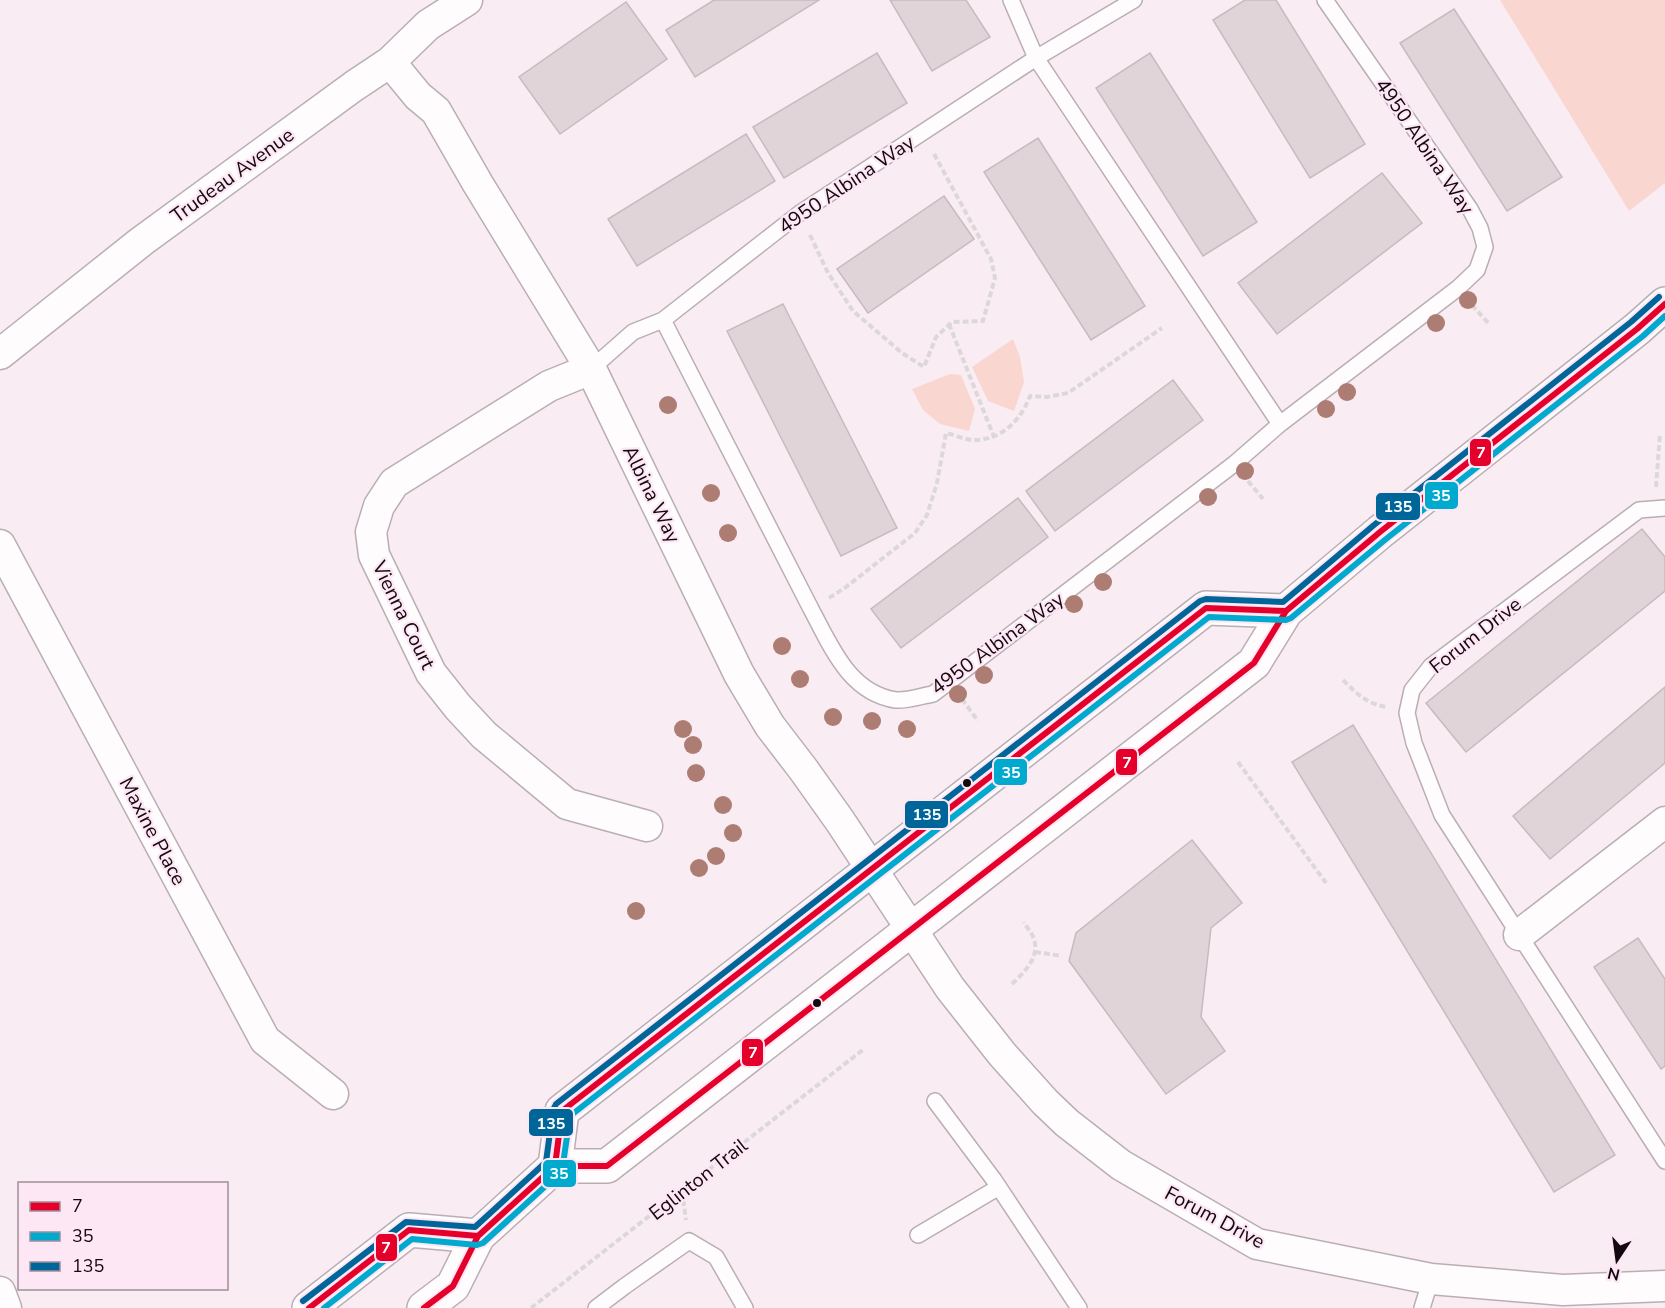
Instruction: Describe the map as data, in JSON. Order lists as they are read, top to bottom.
{
  "streets": {
    "street": [
      "Trudeau Avenue",
      "Albina Way",
      "Vienna Court",
      "Forum Drive",
      "Maxine Place"
    ],
    "lane": ["4950 Albina Way"],
    "path": ["Eglinton Trail"]
  },
  "crossings": [
    ["4950 Albina Way", "Albina Way"],
    ["4950 Albina Way", "Vienna Court"],
    ["Trudeau Avenue", "Albina Way"],
    ["Albina Way", "Vienna Court"],
    ["Albina Way", "Forum Drive"]
  ],
  "lines": ["transit line 135", "transit line 7", "transit line 35"],
  "legend": ["7", "35", "135"],
  "north": "bottom"
}
